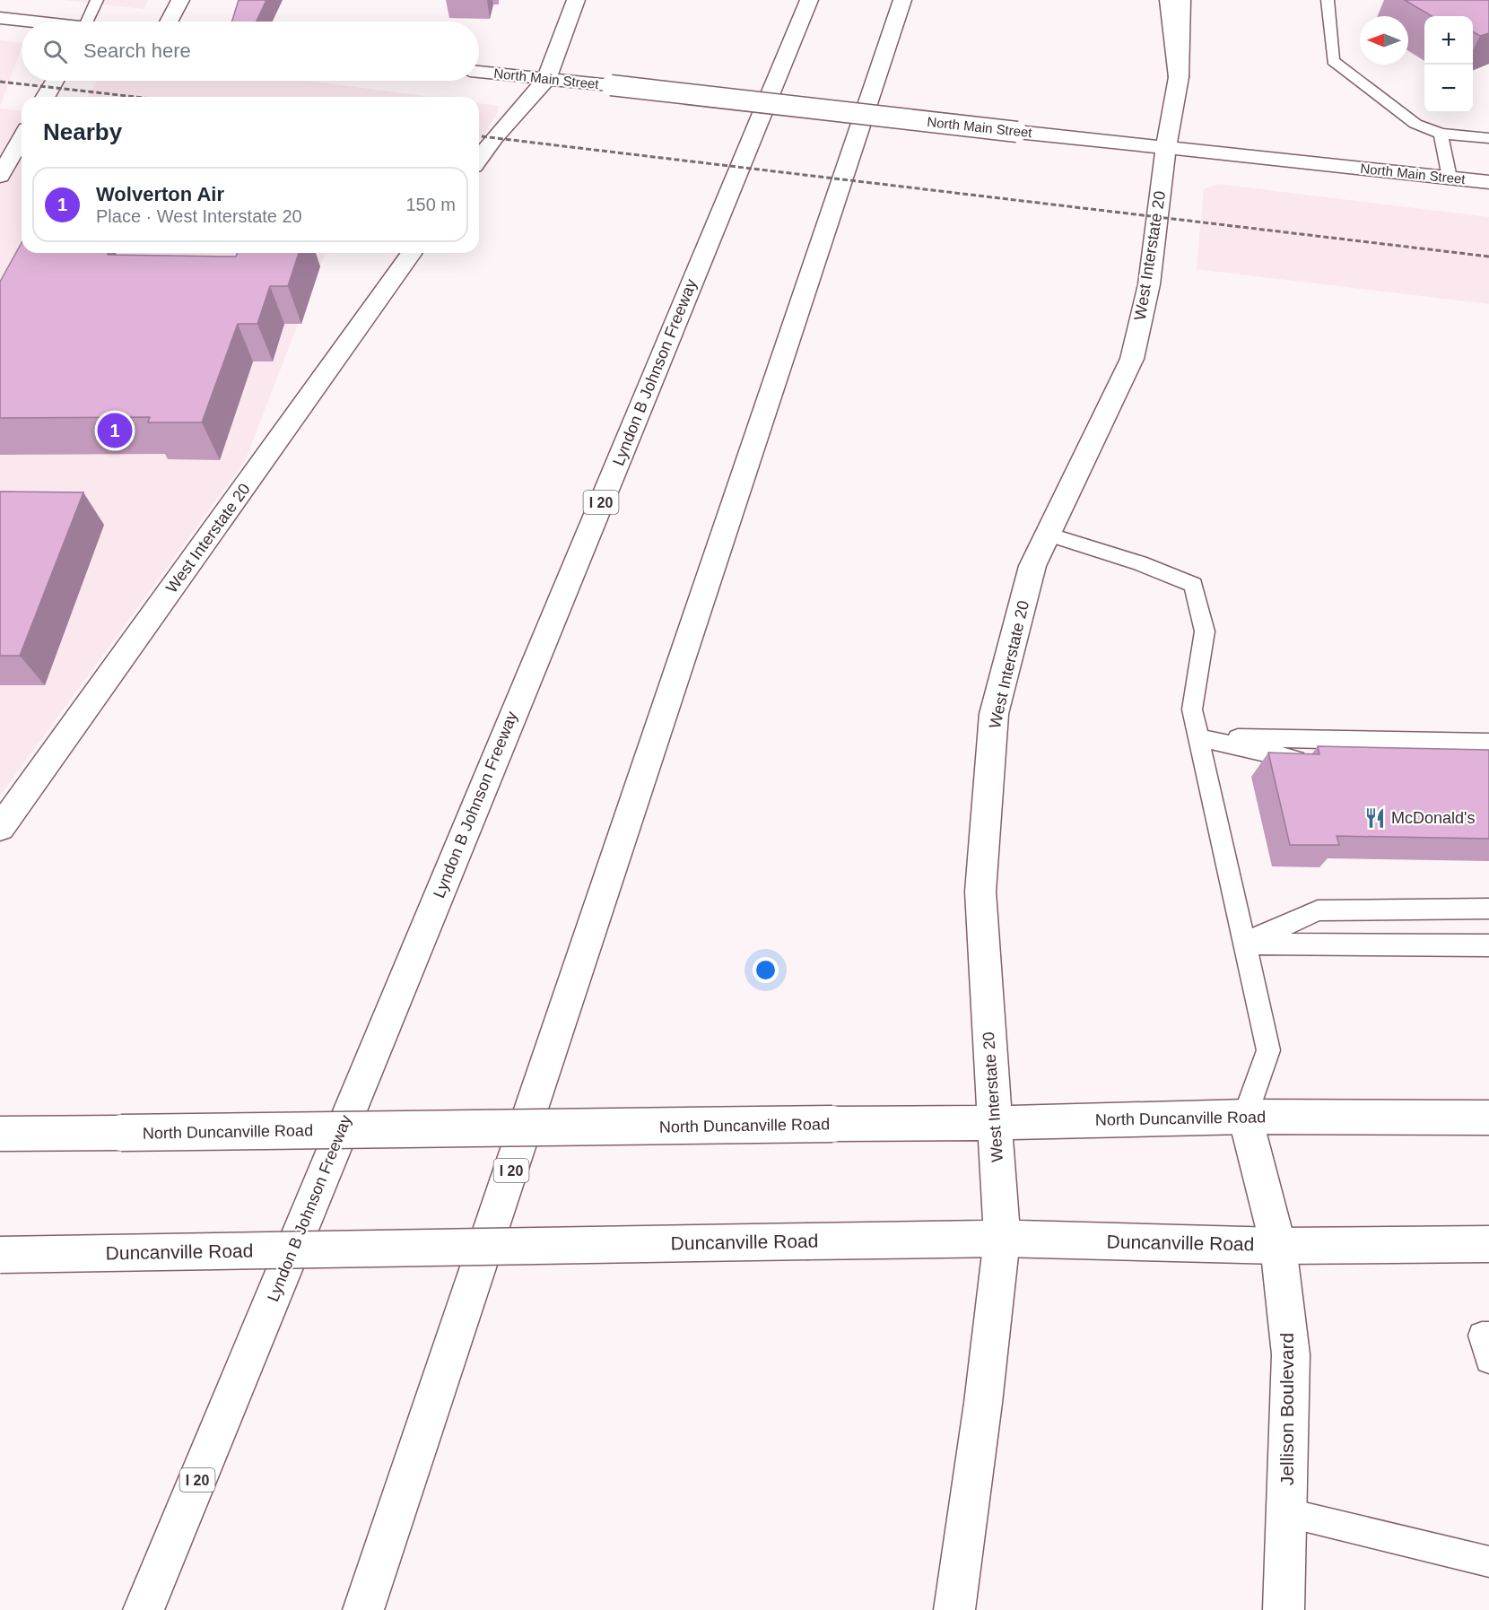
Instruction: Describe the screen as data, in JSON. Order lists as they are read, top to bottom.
{
  "streets": {
    "main road": [
      "North Main Street",
      "West Interstate 20",
      "Lyndon B Johnson Freeway",
      "I 20",
      "North Duncanville Road",
      "Duncanville Road",
      "Jellison Boulevard"
    ]
  },
  "crossings": [
    ["North Main Street", "West Interstate 20"],
    ["West Interstate 20", "North Duncanville Road"],
    ["West Interstate 20", "Duncanville Road"],
    ["North Duncanville Road", "Jellison Boulevard"],
    ["Duncanville Road", "Jellison Boulevard"]
  ],
  "places": {
    "restaurant": ["McDonald's"]
  },
  "north": "left",
  "page": {
    "map_buttons": ["+", "−"],
    "search": "Search here",
    "heading": "Nearby",
    "list": [
      {
        "mark": "1",
        "name": "Wolverton Air",
        "note": "Place · West Interstate 20",
        "value": "150 m"
      }
    ],
    "pins": "1"
  }
}
